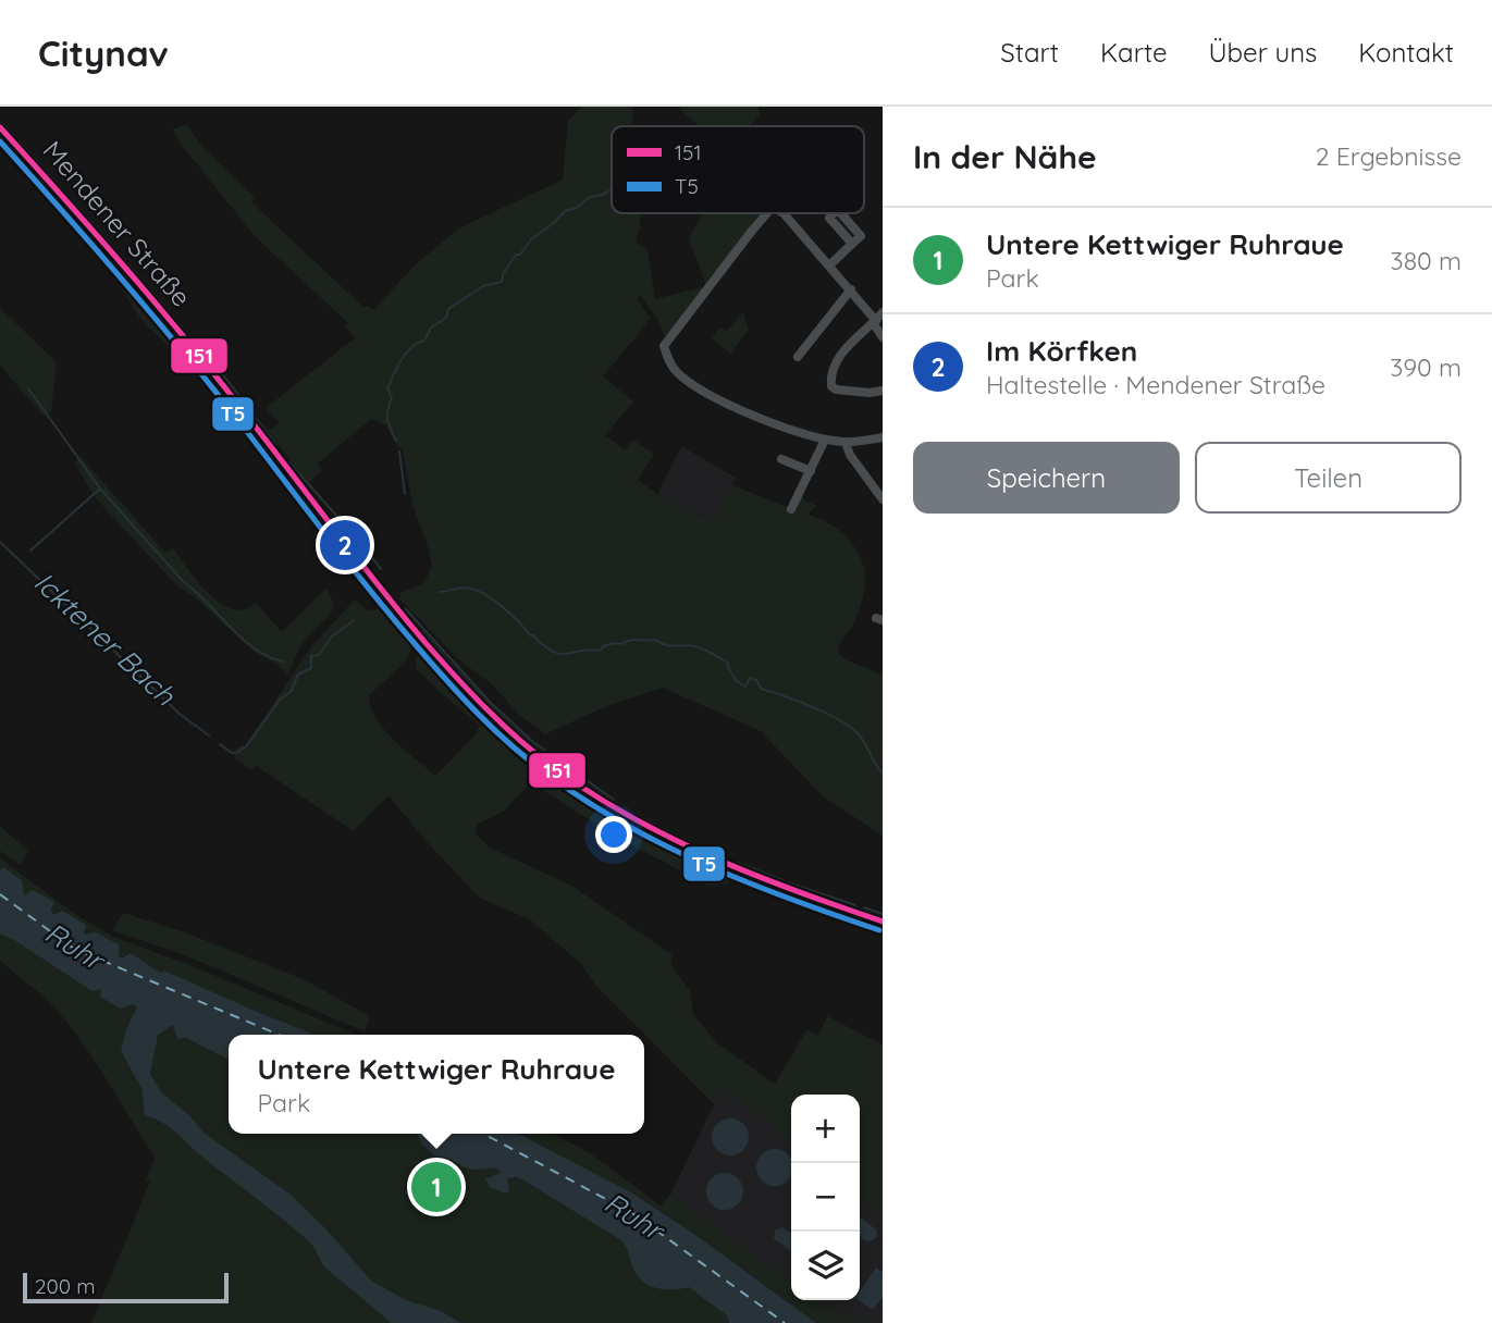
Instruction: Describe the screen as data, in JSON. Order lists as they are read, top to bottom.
{
  "streets": {
    "main road": ["Mendener Straße"]
  },
  "water": ["Icktener Bach", "Ruhr"],
  "lines": ["transit line 151", "transit line T5"],
  "legend": ["151", "T5"],
  "scale_bar": "200 m",
  "page": {
    "header": "Citynav",
    "nav": [
      "Start",
      "Karte",
      "Über uns",
      "Kontakt"
    ],
    "heading": ["In der Nähe", "2 Ergebnisse"],
    "list": [
      {
        "mark": "1",
        "name": "Untere Kettwiger Ruhraue",
        "note": "Park",
        "value": "380 m"
      },
      {
        "mark": "2",
        "name": "Im Körfken",
        "note": "Haltestelle · Mendener Straße",
        "value": "390 m"
      }
    ],
    "buttons": ["Speichern", "Teilen"],
    "pins": ["2", "1"],
    "popup": ["Untere Kettwiger Ruhraue", "Park"],
    "map_buttons": ["+", "−"],
    "scale": "200 m"
  }
}
